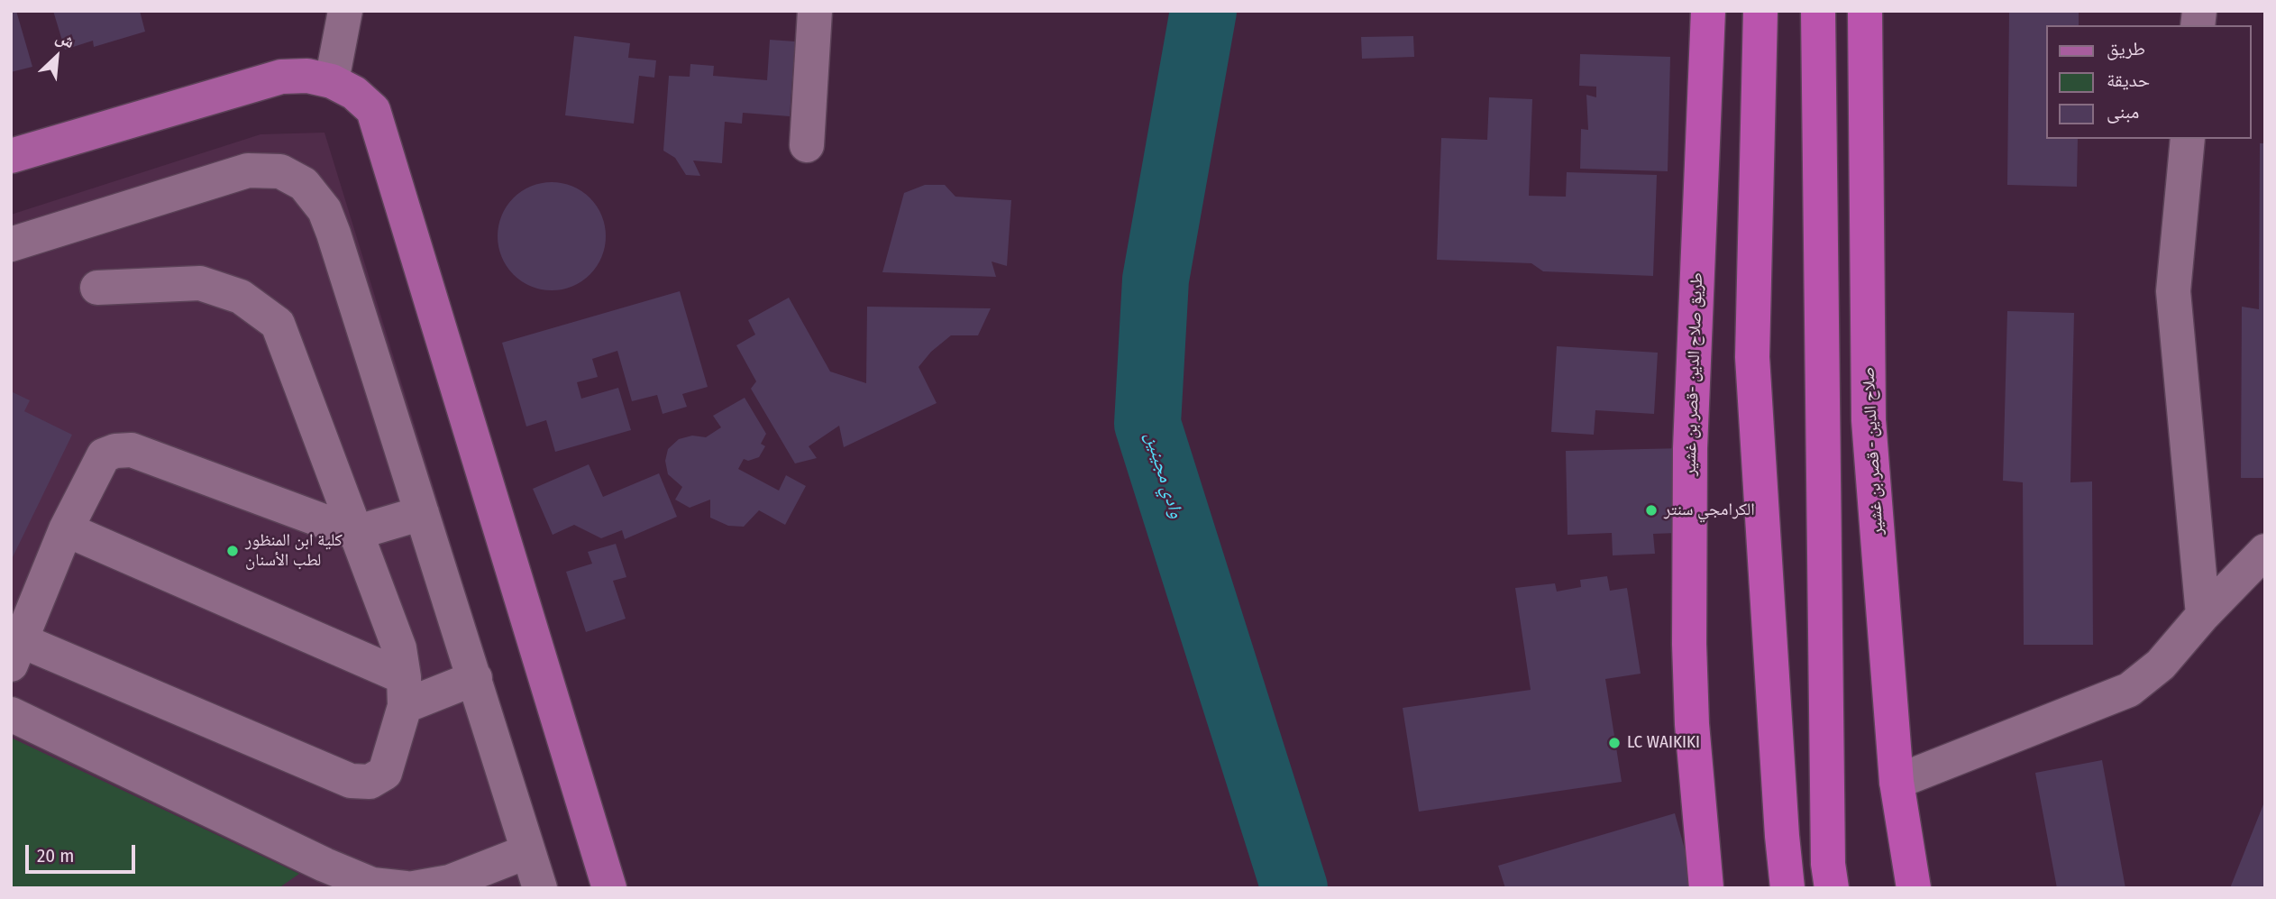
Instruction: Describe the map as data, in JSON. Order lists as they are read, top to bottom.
{
  "streets": {
    "highway": ["طريق صلاح الدين -قصر بن غشير", "صلاح الدين - قصر بن غشير"]
  },
  "water": ["وادي مجينين"],
  "places": ["الكرامجي سنتر", "كلية ابن المنظور لطب الأسنان", "LC WAIKIKI"],
  "legend": ["طريق", "حديقة", "مبنى"],
  "scale_bar": "20 m",
  "north": "top right"
}
